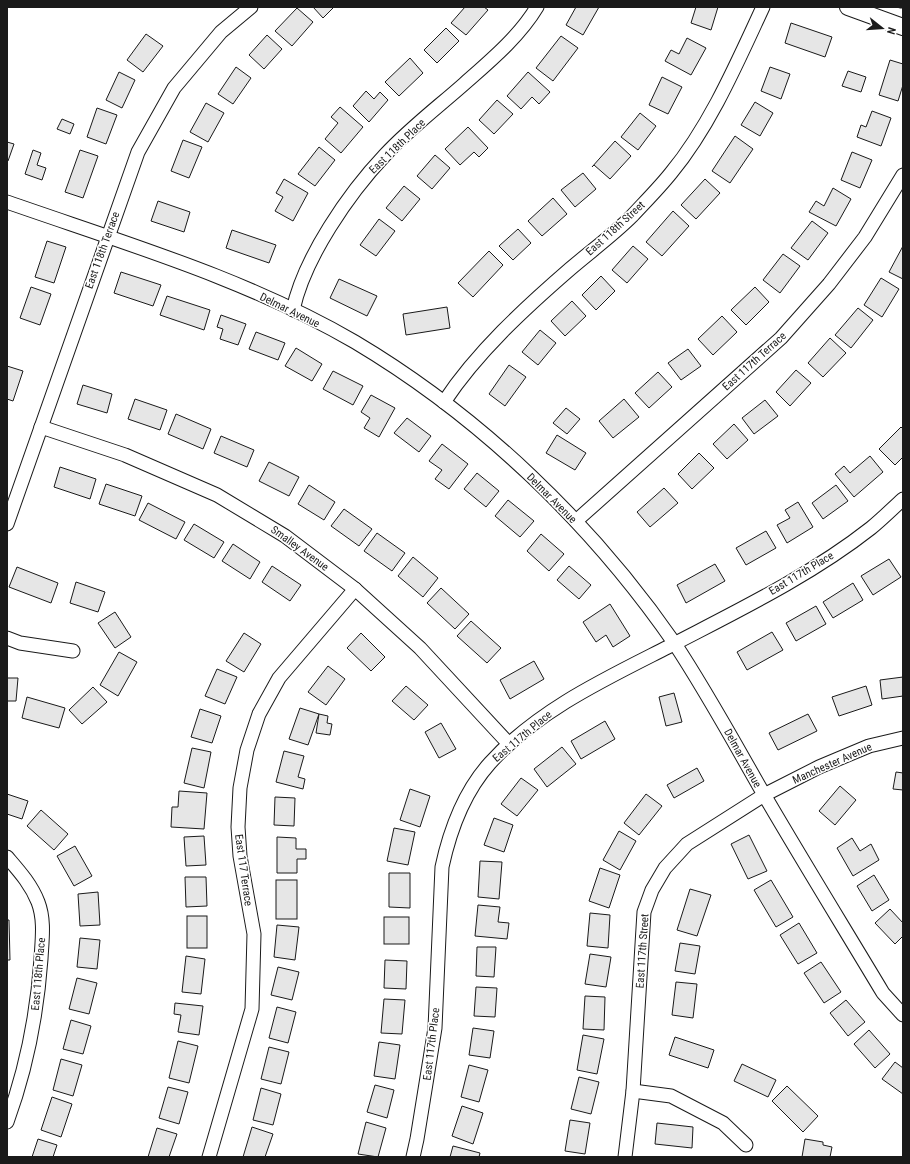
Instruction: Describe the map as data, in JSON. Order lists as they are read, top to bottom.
{
  "streets": {
    "street": [
      "East 118th Place",
      "East 118th Street",
      "East 118th Terrace",
      "Delmar Avenue",
      "East 117th Terrace",
      "Smalley Avenue",
      "East 117th Place",
      "Manchester Avenue",
      "East 117 Terrace",
      "East 117th Street"
    ]
  },
  "crossings": [
    ["East 118th Place", "Delmar Avenue"],
    ["East 118th Street", "Delmar Avenue"],
    ["East 118th Terrace", "Delmar Avenue"],
    ["East 118th Terrace", "Smalley Avenue"],
    ["Delmar Avenue", "East 117th Terrace"],
    ["Delmar Avenue", "East 117th Place"],
    ["Delmar Avenue", "Manchester Avenue"],
    ["Delmar Avenue", "East 117th Street"],
    ["Smalley Avenue", "East 117th Place"],
    ["Smalley Avenue", "East 117 Terrace"],
    ["Manchester Avenue", "East 117th Street"]
  ],
  "north": "right"
}
